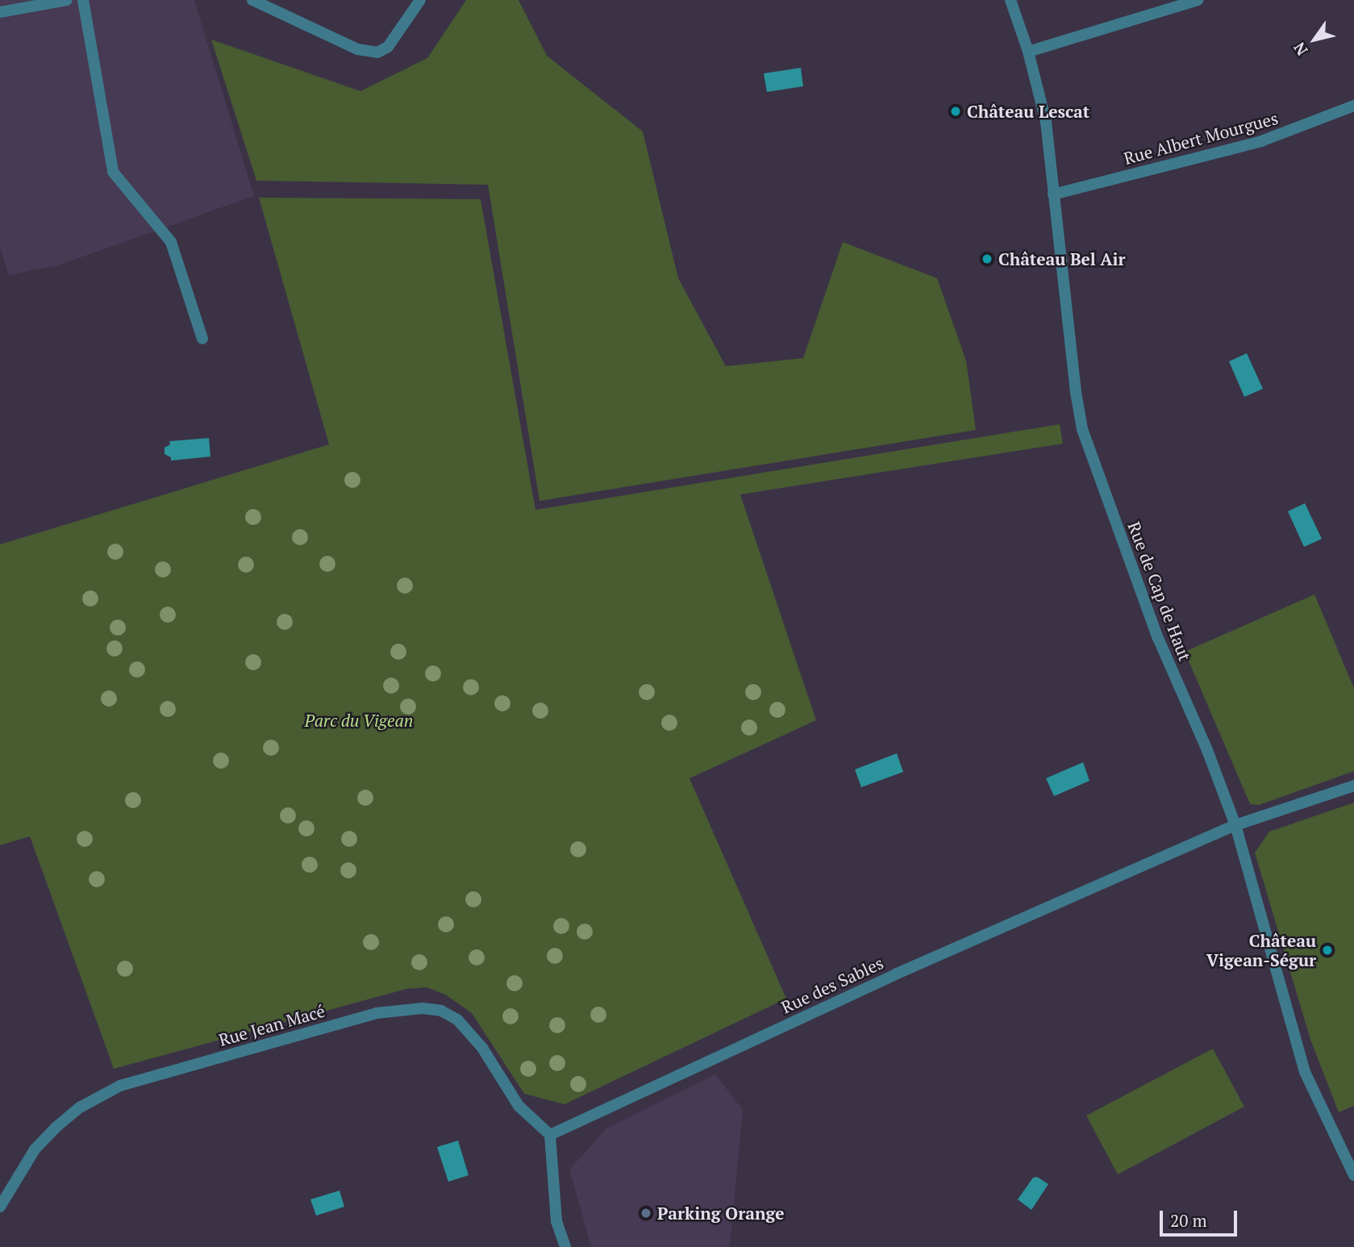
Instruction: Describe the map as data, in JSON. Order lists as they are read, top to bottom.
{
  "streets": {
    "street": [
      "Rue Albert Mourgues",
      "Rue de Cap de Haut",
      "Rue des Sables",
      "Rue Jean Macé"
    ]
  },
  "crossings": [
    ["Rue Albert Mourgues", "Rue de Cap de Haut"],
    ["Rue de Cap de Haut", "Rue des Sables"],
    ["Rue des Sables", "Rue Jean Macé"]
  ],
  "parks": ["Parc du Vigean"],
  "places": [
    "Château Lescat",
    "Château Bel Air",
    "Château Vigean-Ségur",
    "Parking Orange"
  ],
  "scale_bar": "20 m",
  "north": "bottom left"
}
